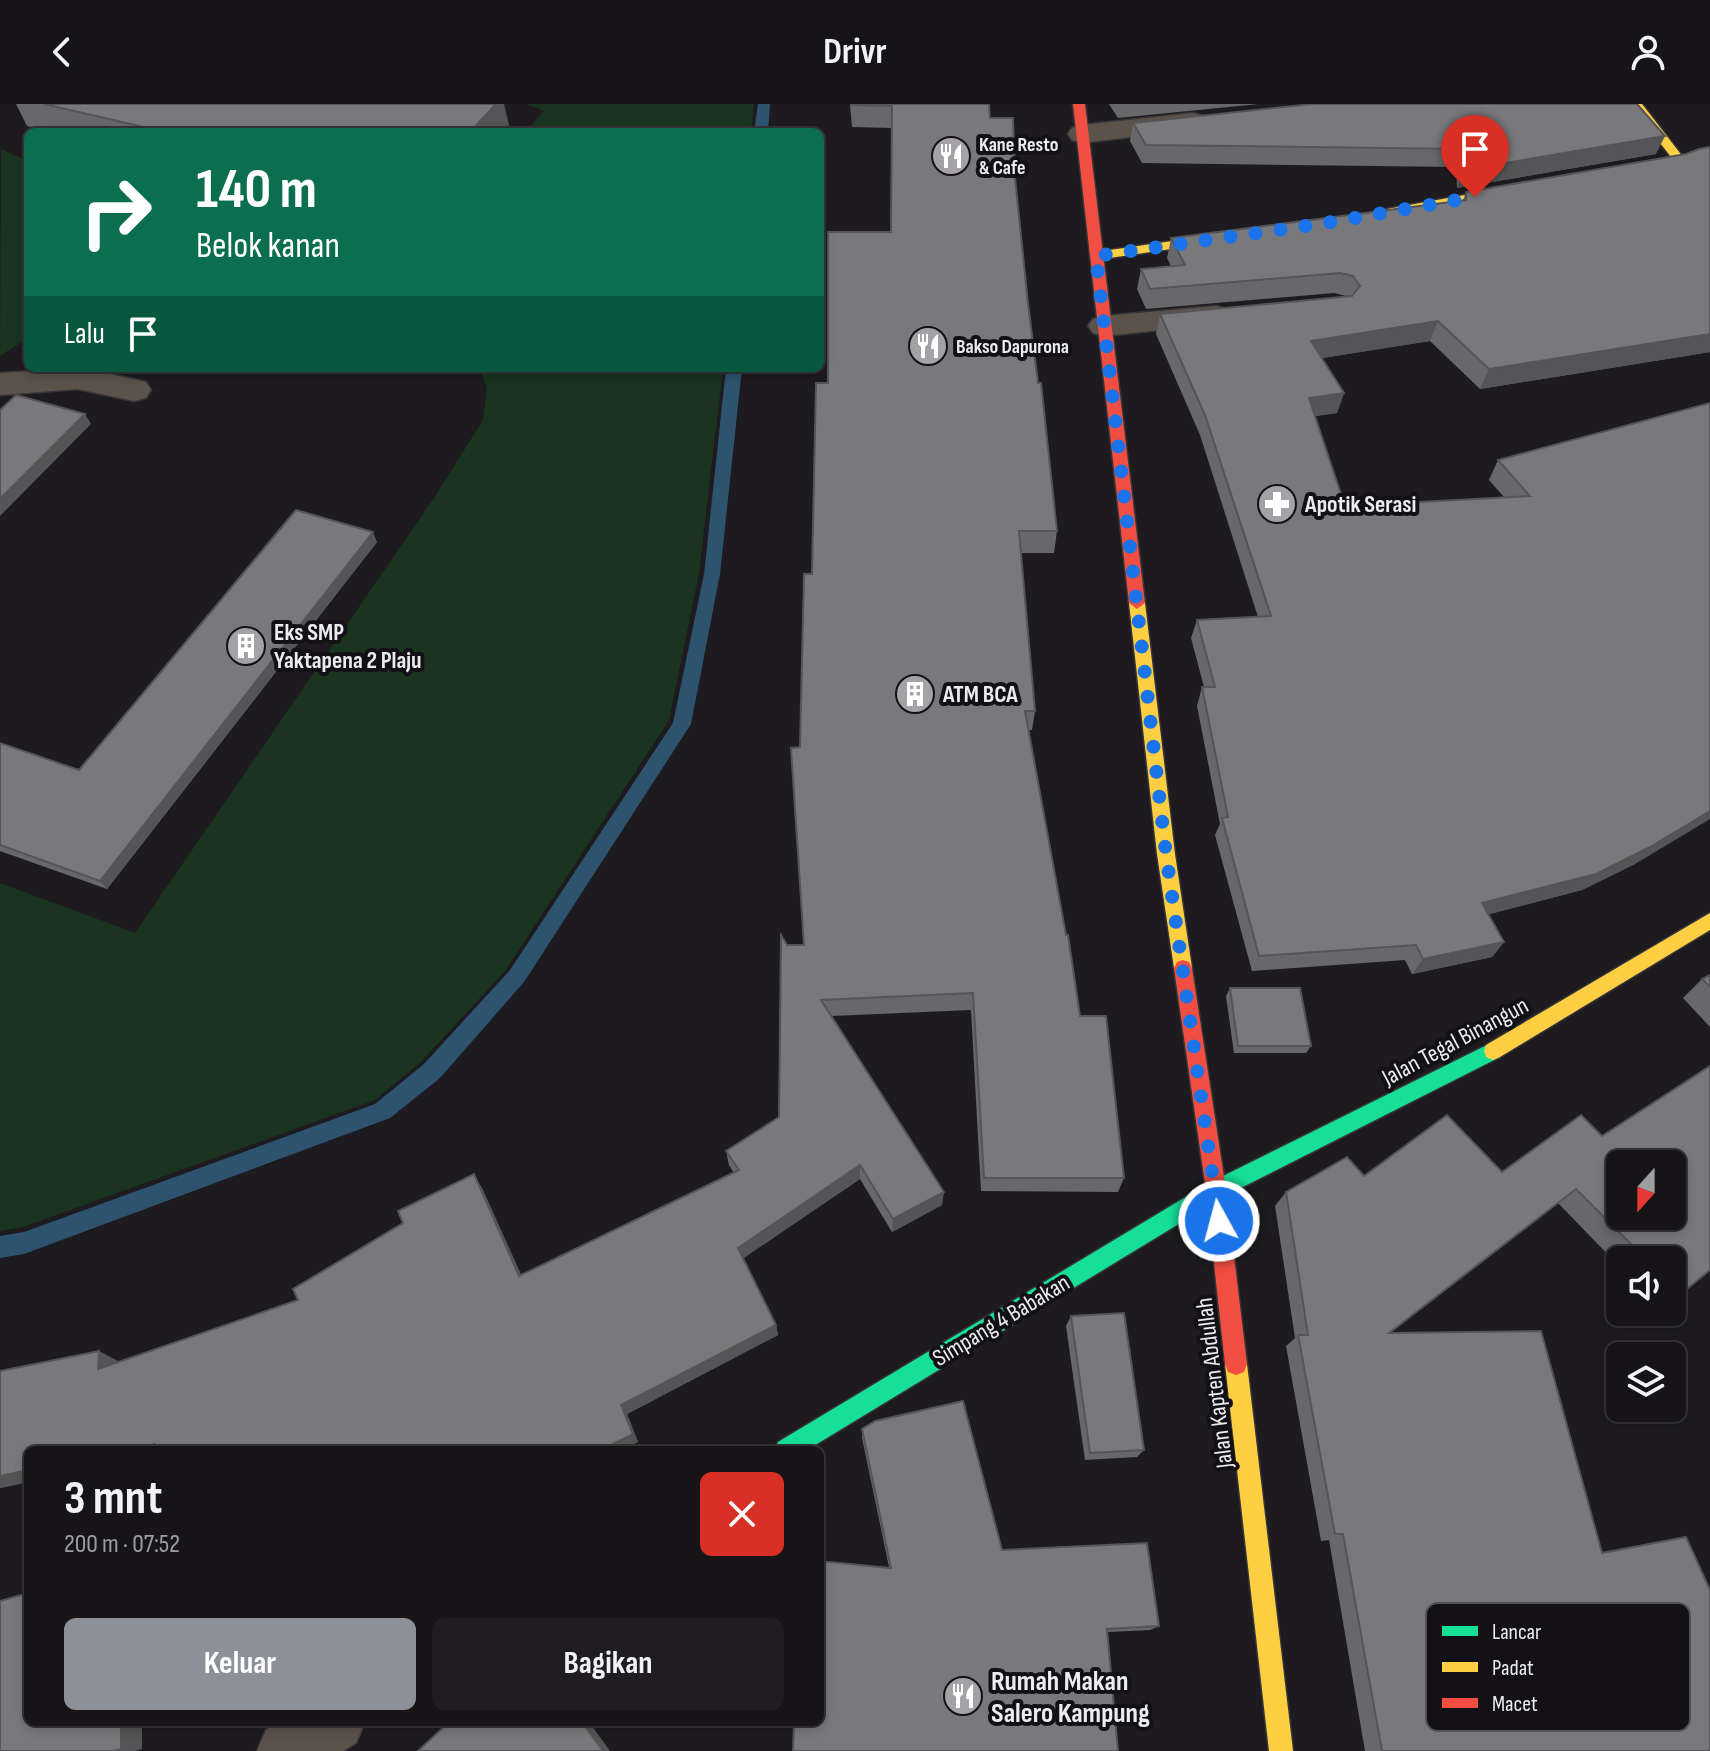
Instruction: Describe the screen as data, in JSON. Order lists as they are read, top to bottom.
{
  "streets": {
    "main road": ["Jalan Tegal Binangun", "Simpang 4 Babakan", "Jalan Kapten Abdullah"]
  },
  "crossings": [
    ["Jalan Tegal Binangun", "Simpang 4 Babakan"],
    ["Jalan Tegal Binangun", "Jalan Kapten Abdullah"],
    ["Simpang 4 Babakan", "Jalan Kapten Abdullah"]
  ],
  "places": {
    "restaurant": ["Kane Resto & Cafe", "Bakso Dapurona", "Rumah Makan Salero Kampung"],
    "pharmacy": ["Apotik Serasi"],
    "building": ["Eks SMP Yaktapena 2 Plaju", "ATM BCA"]
  },
  "legend": ["Lancar", "Padat", "Macet"],
  "north": "bottom",
  "page": {
    "header": "Drivr",
    "turn": ["140 m", "Belok kanan"],
    "then": "Lalu",
    "heading": ["3 mnt", "200 m · 07:52"],
    "buttons": ["Keluar", "Bagikan"]
  }
}
